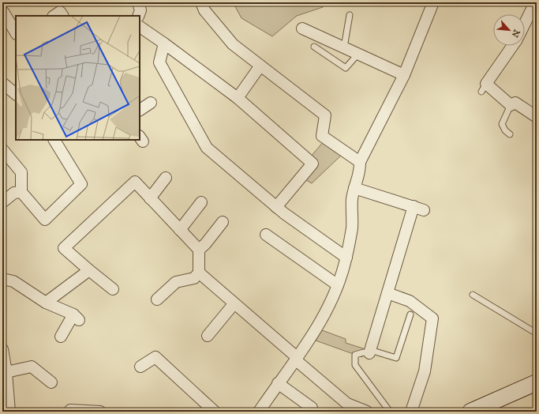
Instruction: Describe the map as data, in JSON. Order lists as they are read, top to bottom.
{
  "north": "bottom right"
}
